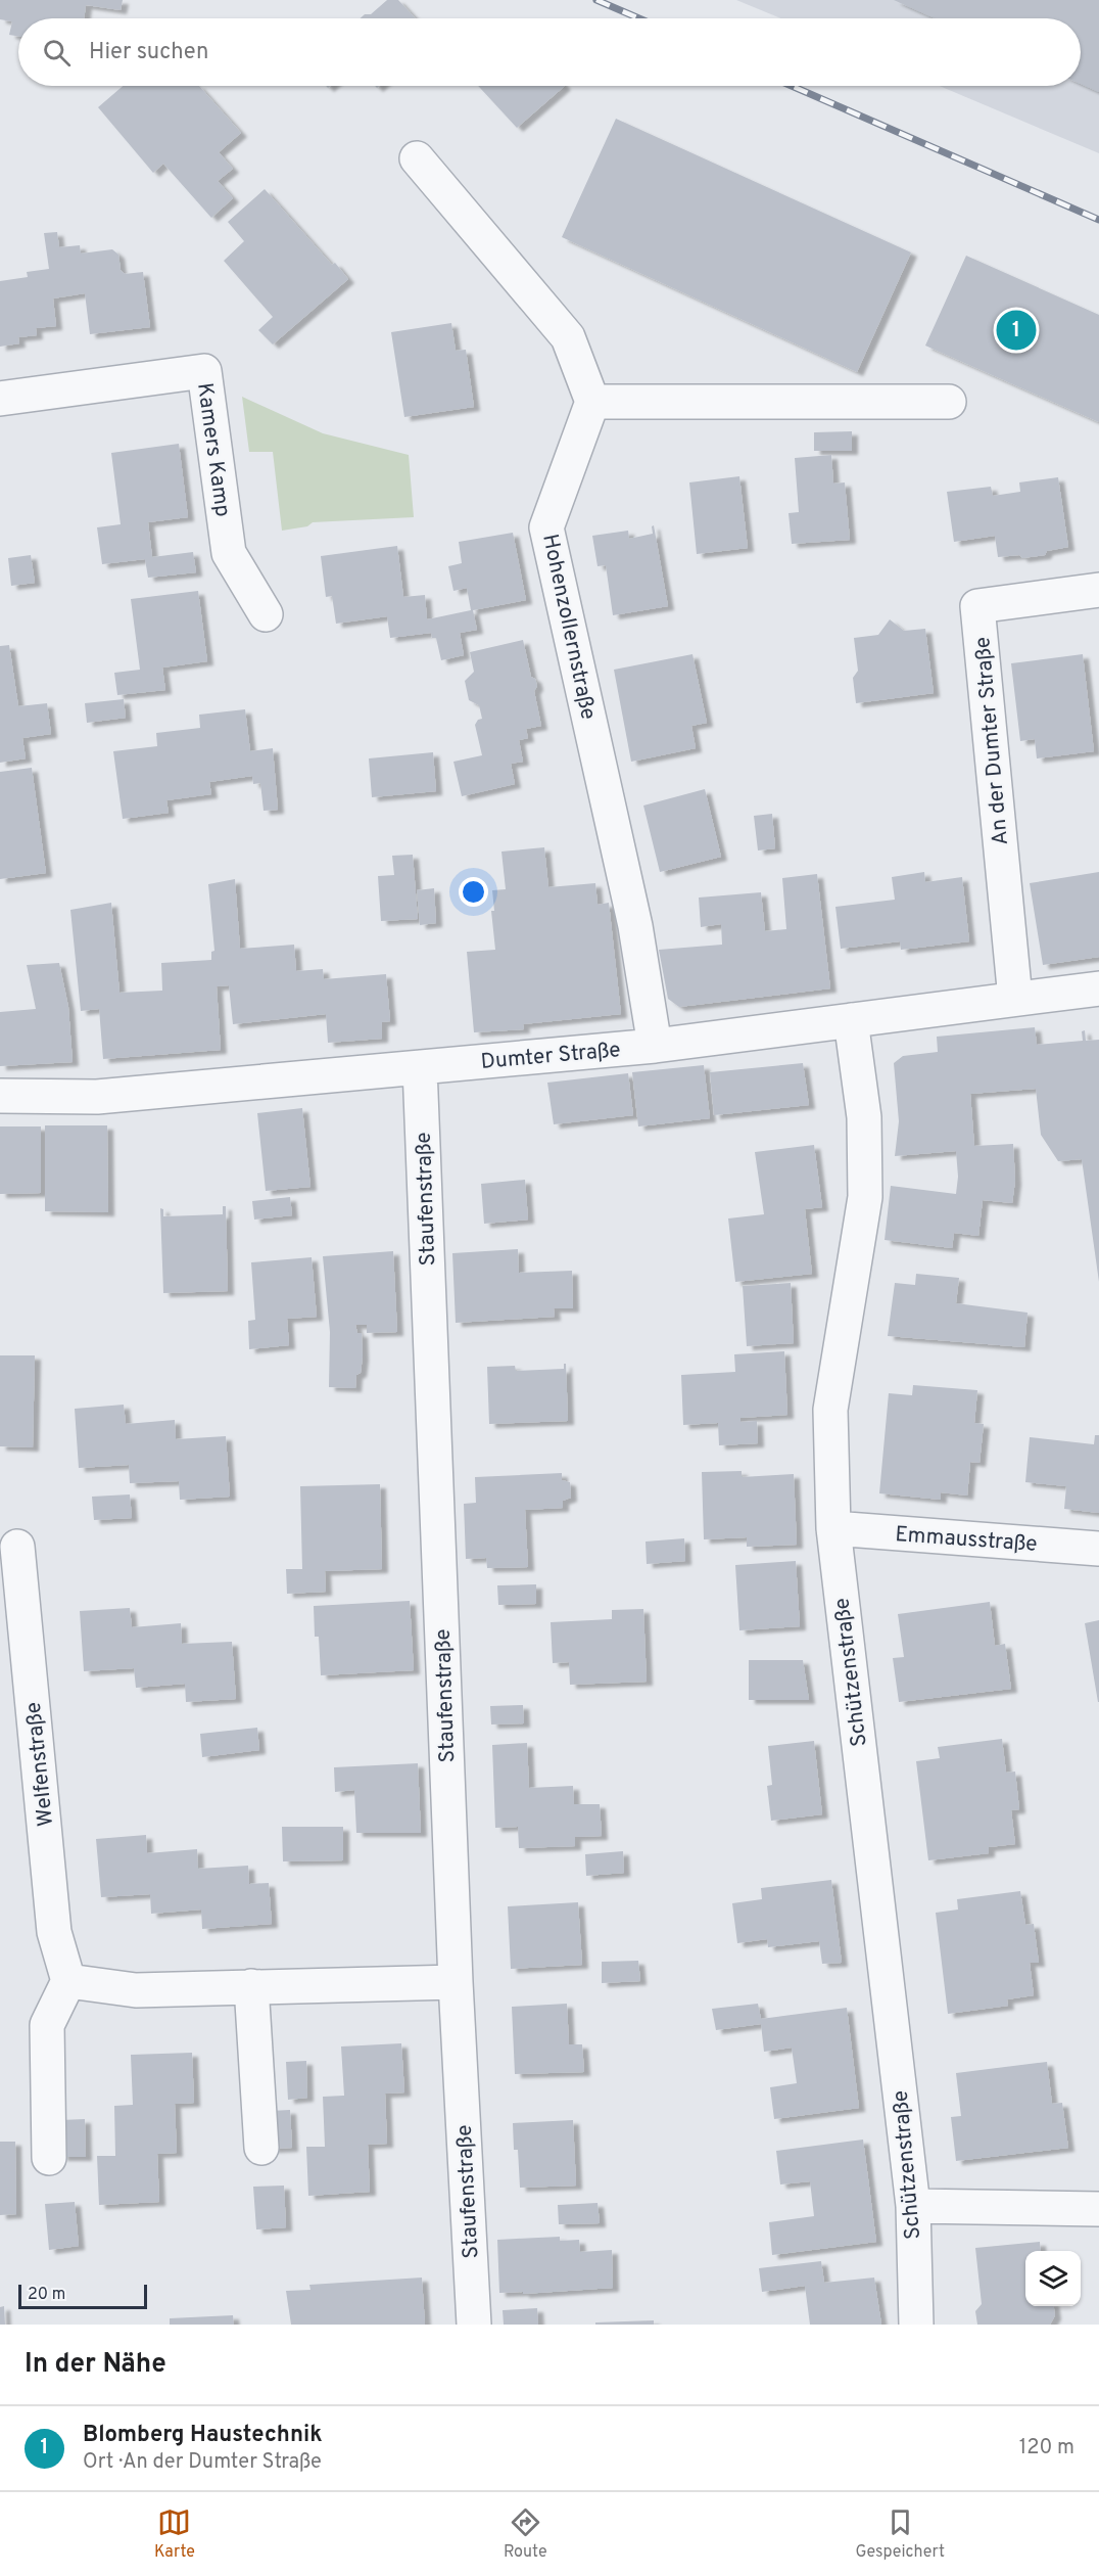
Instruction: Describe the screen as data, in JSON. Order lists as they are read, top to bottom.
{
  "streets": {
    "street": [
      "Kamers Kamp",
      "Hohenzollernstraße",
      "An der Dumter Straße",
      "Dumter Straße",
      "Staufenstraße",
      "Emmausstraße",
      "Schützenstraße",
      "Welfenstraße"
    ]
  },
  "crossings": [
    ["Hohenzollernstraße", "Dumter Straße"],
    ["An der Dumter Straße", "Dumter Straße"],
    ["Dumter Straße", "Staufenstraße"],
    ["Dumter Straße", "Schützenstraße"],
    ["Emmausstraße", "Schützenstraße"]
  ],
  "scale_bar": "20 m",
  "page": {
    "search": "Hier suchen",
    "pins": "1",
    "scale": "20 m",
    "heading": "In der Nähe",
    "list": [
      {
        "mark": "1",
        "name": "Blomberg Haustechnik",
        "note": "Ort · An der Dumter Straße",
        "value": "120 m"
      }
    ],
    "nav": ["Karte", "Route", "Gespeichert"]
  }
}
